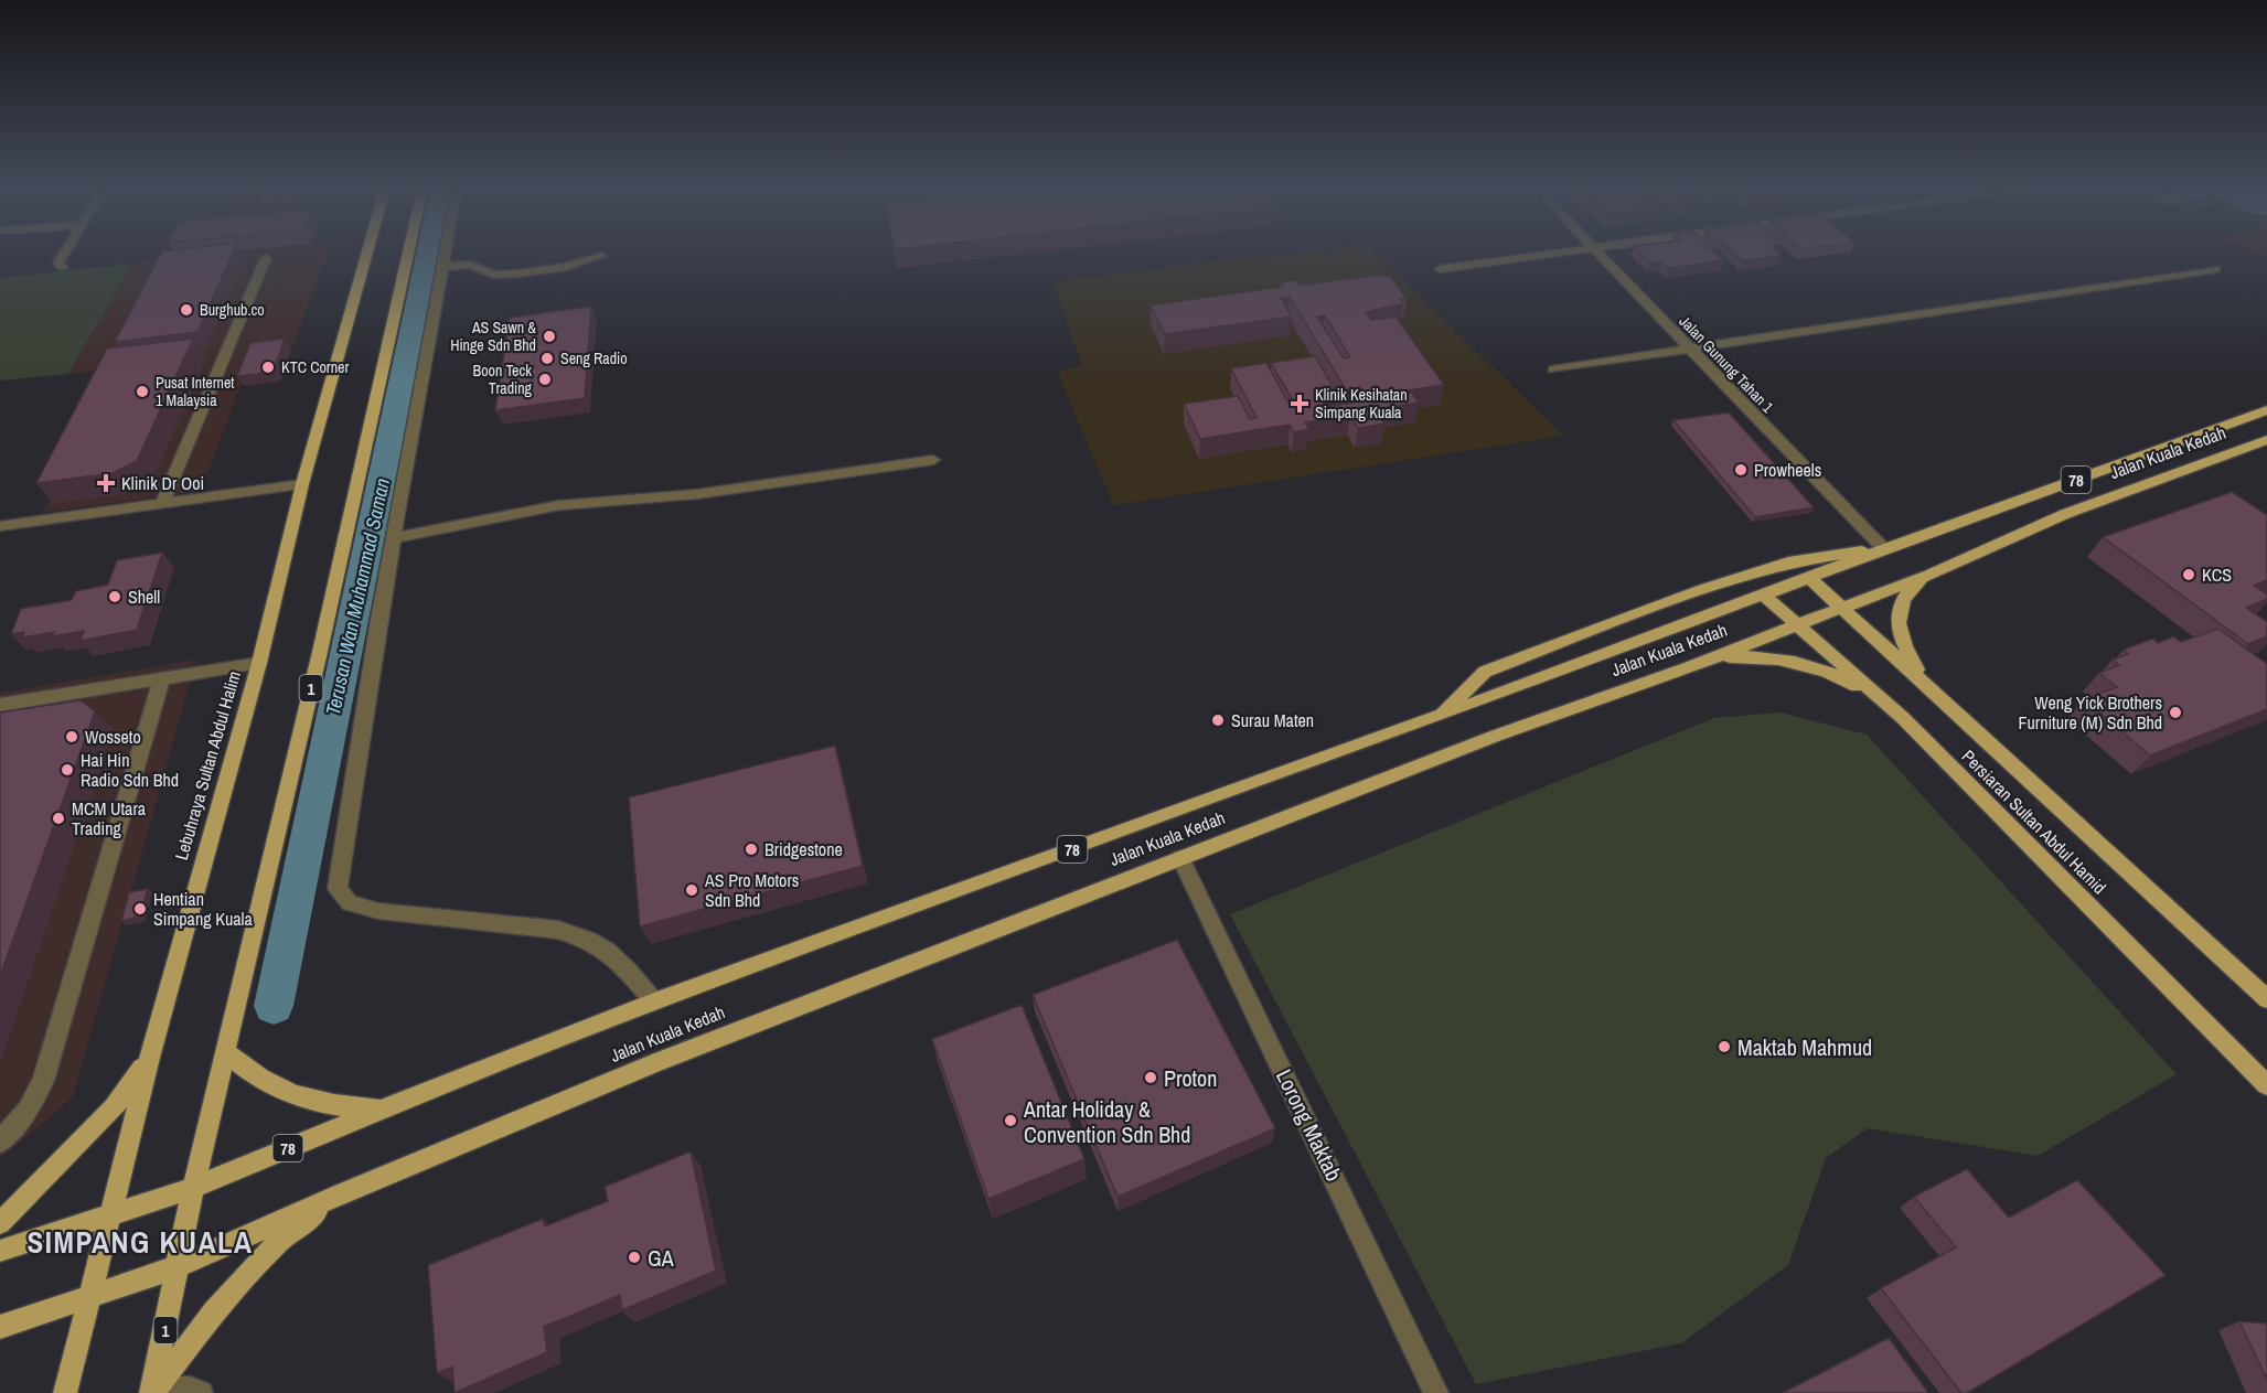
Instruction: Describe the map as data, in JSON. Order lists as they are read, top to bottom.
{
  "streets": {
    "main road": [
      "Jalan Kuala Kedah",
      "78",
      "1",
      "Lebuhraya Sultan Abdul Halim",
      "Persiaran Sultan Abdul Hamid"
    ],
    "street": ["Jalan Gunung Tahan 1", "Lorong Maktab"]
  },
  "crossings": [
    ["Jalan Gunung Tahan 1", "Jalan Kuala Kedah"],
    ["Jalan Kuala Kedah", "1"],
    ["Jalan Kuala Kedah", "Lebuhraya Sultan Abdul Halim"],
    ["Jalan Kuala Kedah", "Persiaran Sultan Abdul Hamid"],
    ["Jalan Kuala Kedah", "Lorong Maktab"]
  ],
  "districts": ["SIMPANG KUALA"],
  "water": ["Terusan Wan Muhammad Saman"],
  "places": {
    "other": [
      "Burghub.co",
      "AS Sawn & Hinge Sdn Bhd",
      "Seng Radio",
      "KTC Corner",
      "Boon Teck Trading",
      "Pusat Internet 1 Malaysia",
      "Prowheels",
      "KCS",
      "Shell",
      "Weng Yick Brothers Furniture (M) Sdn Bhd",
      "Surau Maten",
      "Wosseto",
      "Hai Hin Radio Sdn Bhd",
      "MCM Utara Trading",
      "Bridgestone",
      "AS Pro Motors Sdn Bhd",
      "Hentian Simpang Kuala",
      "Maktab Mahmud",
      "Proton",
      "Antar Holiday & Convention Sdn Bhd",
      "GA"
    ],
    "health": ["Klinik Kesihatan Simpang Kuala", "Klinik Dr Ooi"]
  }
}
